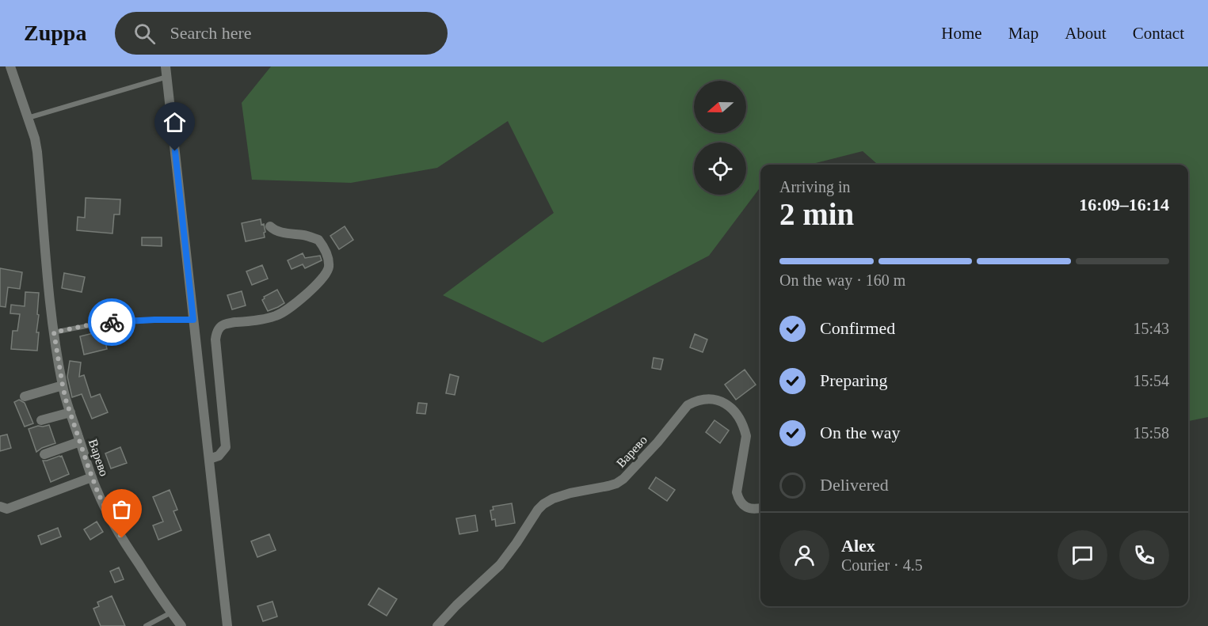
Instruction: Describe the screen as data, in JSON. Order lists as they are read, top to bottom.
{
  "streets": {
    "street": ["Варево"]
  },
  "north": "left",
  "page": {
    "header": "Zuppa",
    "search": "Search here",
    "nav": [
      "Home",
      "Map",
      "About",
      "Contact"
    ],
    "heading": ["2 min", "Arriving in", "16:09–16:14"],
    "panel": ["Alex", "Courier · 4.5"],
    "bar": "On the way · 160 m",
    "list": [
      ["Confirmed", "15:43"],
      ["Preparing", "15:54"],
      ["On the way", "15:58"],
      "Delivered"
    ]
  }
}
